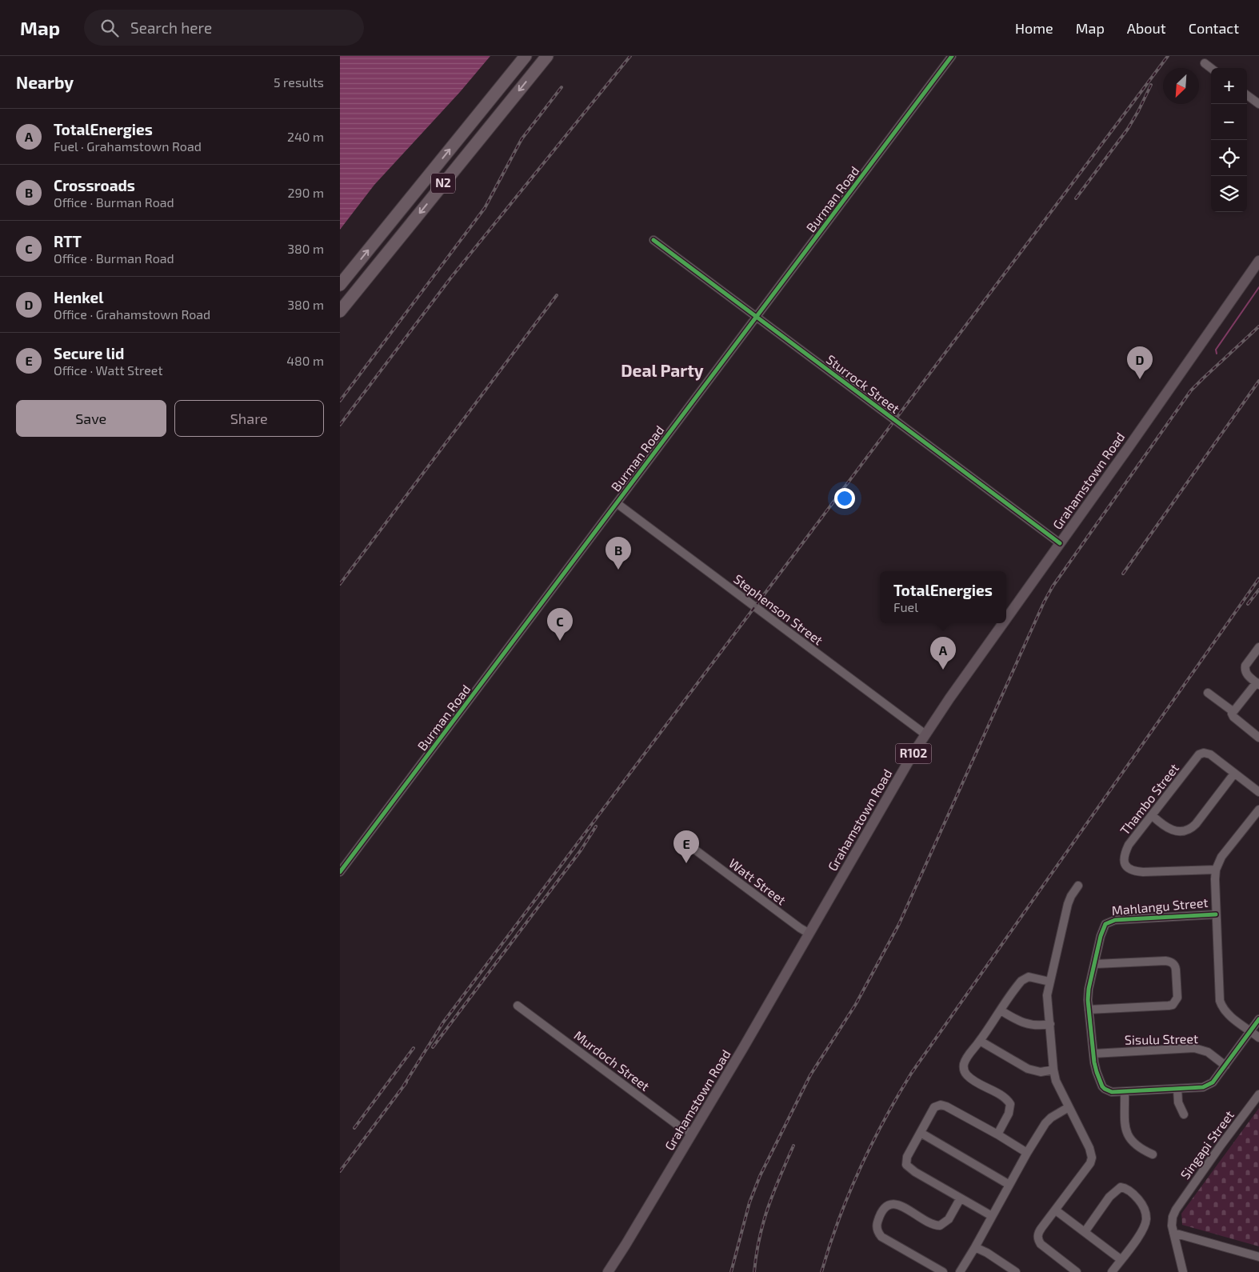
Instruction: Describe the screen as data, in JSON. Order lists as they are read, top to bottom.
{
  "streets": {
    "highway": ["N2"],
    "main road": ["Grahamstown Road", "R102"],
    "street": [
      "Burman Road",
      "Sturrock Street",
      "Stephenson Street",
      "Thambo Street",
      "Watt Street",
      "Mahlangu Street",
      "Sisulu Street",
      "Murdoch Street",
      "Singapi Street"
    ]
  },
  "crossings": [
    ["Burman Road", "Sturrock Street"],
    ["Burman Road", "Stephenson Street"],
    ["Sturrock Street", "Grahamstown Road"],
    ["Grahamstown Road", "Stephenson Street"],
    ["Grahamstown Road", "Watt Street"],
    ["Grahamstown Road", "Murdoch Street"],
    ["Mahlangu Street", "Sisulu Street"]
  ],
  "districts": ["Deal Party"],
  "north": "bottom left",
  "page": {
    "header": "Map",
    "search": "Search here",
    "nav": [
      "Home",
      "Map",
      "About",
      "Contact"
    ],
    "heading": ["Nearby", "5 results"],
    "map_buttons": ["+", "−"],
    "list": [
      {
        "mark": "A",
        "name": "TotalEnergies",
        "note": "Fuel · Grahamstown Road",
        "value": "240 m"
      },
      {
        "mark": "B",
        "name": "Crossroads",
        "note": "Office · Burman Road",
        "value": "290 m"
      },
      {
        "mark": "C",
        "name": "RTT",
        "note": "Office · Burman Road",
        "value": "380 m"
      },
      {
        "mark": "D",
        "name": "Henkel",
        "note": "Office · Grahamstown Road",
        "value": "380 m"
      },
      {
        "mark": "E",
        "name": "Secure lid",
        "note": "Office · Watt Street",
        "value": "480 m"
      }
    ],
    "pins": [
      "D",
      "B",
      "C",
      "A",
      "E"
    ],
    "buttons": ["Save", "Share"],
    "popup": ["TotalEnergies", "Fuel"]
  }
}
